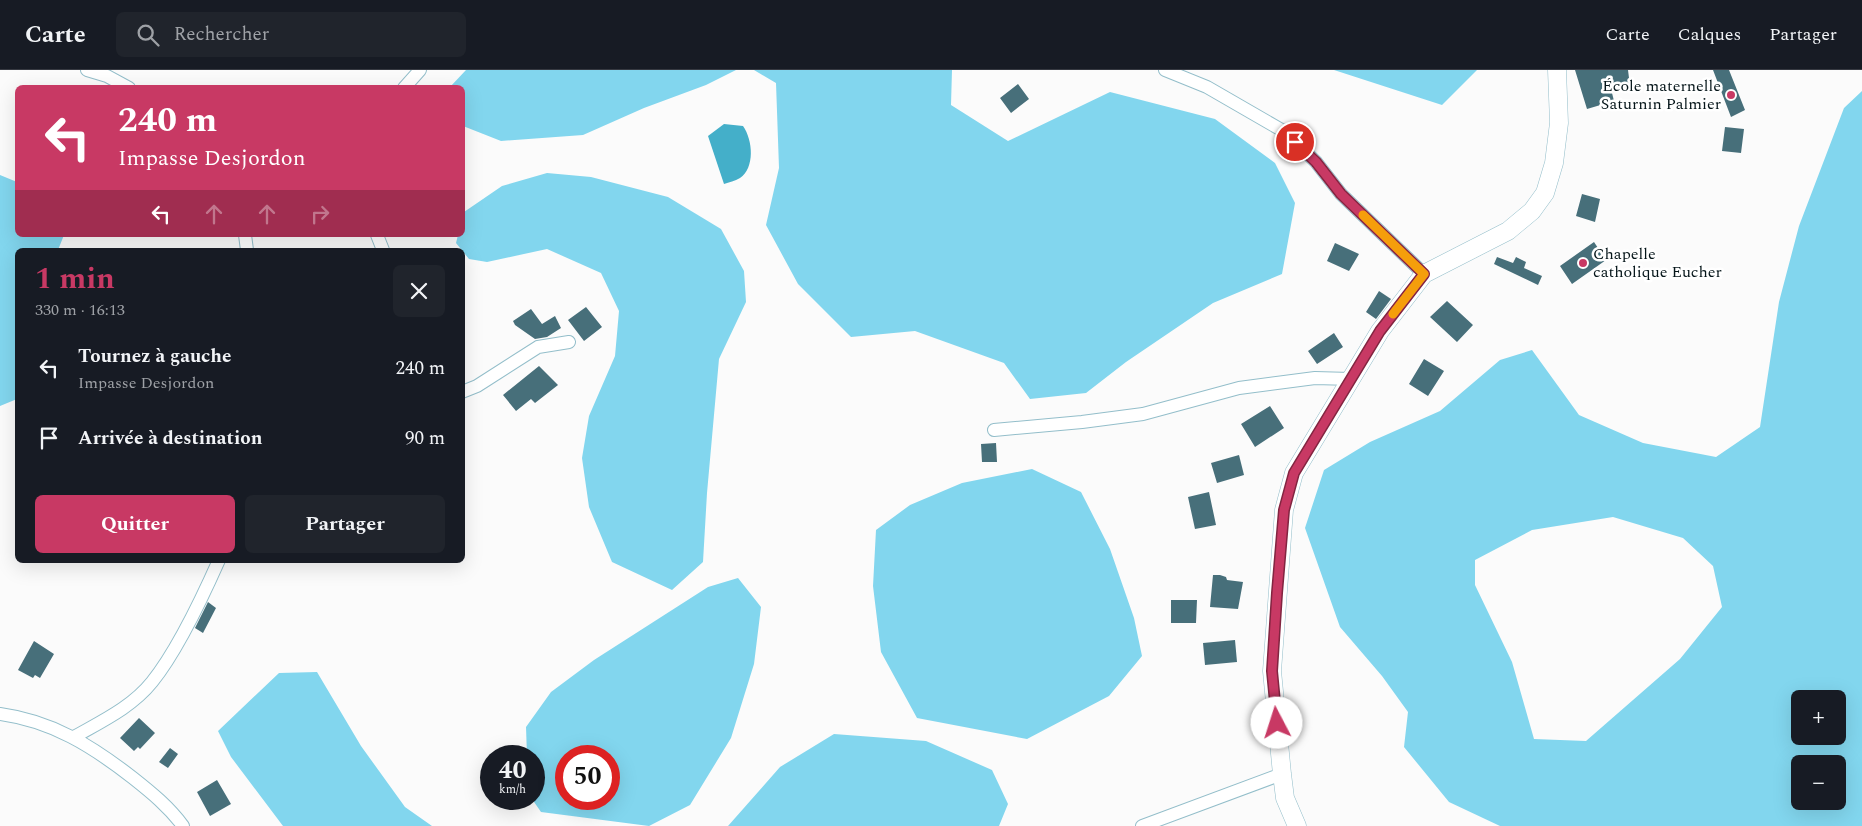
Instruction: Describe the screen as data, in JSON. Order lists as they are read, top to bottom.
{
  "places": ["École maternelle Saturnin Palmier", "Chapelle catholique Eucher"],
  "page": {
    "header": "Carte",
    "search": "Rechercher",
    "nav": ["Carte", "Calques", "Partager"],
    "turn": ["240 m", "Impasse Desjordon"],
    "heading": ["1 min", "330 m · 16:13"],
    "list": [
      {
        "name": "Tournez à gauche",
        "note": "Impasse Desjordon",
        "value": "240 m"
      },
      {
        "name": "Arrivée à destination",
        "value": "90 m"
      }
    ],
    "buttons": ["Quitter", "Partager"],
    "map_buttons": ["+", "−"],
    "speed": "40 km/h",
    "limit": "50"
  }
}
